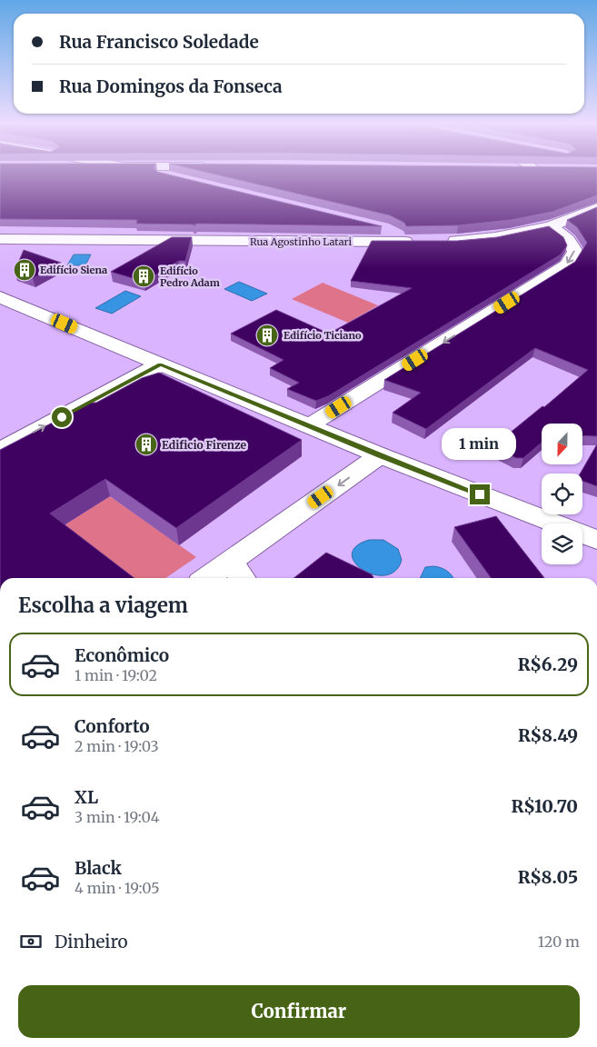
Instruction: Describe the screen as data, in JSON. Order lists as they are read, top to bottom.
{
  "streets": {
    "street": ["Rua Agostinho Latari"]
  },
  "places": {
    "building": [
      "Edifício Siena",
      "Edifício Pedro Adam",
      "Edifício Ticiano",
      "Edificio Firenze"
    ]
  },
  "north": "bottom",
  "page": {
    "banner": ["Rua Francisco Soledade", "Rua Domingos da Fonseca"],
    "bubble": "1 min",
    "heading": "Escolha a viagem",
    "list": [
      {
        "name": "Econômico",
        "note": "1 min · 19:02",
        "value": "R$6.29"
      },
      {
        "name": "Conforto",
        "note": "2 min · 19:03",
        "value": "R$8.49"
      },
      {
        "name": "XL",
        "note": "3 min · 19:04",
        "value": "R$10.70"
      },
      {
        "name": "Black",
        "note": "4 min · 19:05",
        "value": "R$8.05"
      }
    ],
    "pay": ["Dinheiro", "120 m"],
    "buttons": "Confirmar"
  }
}
